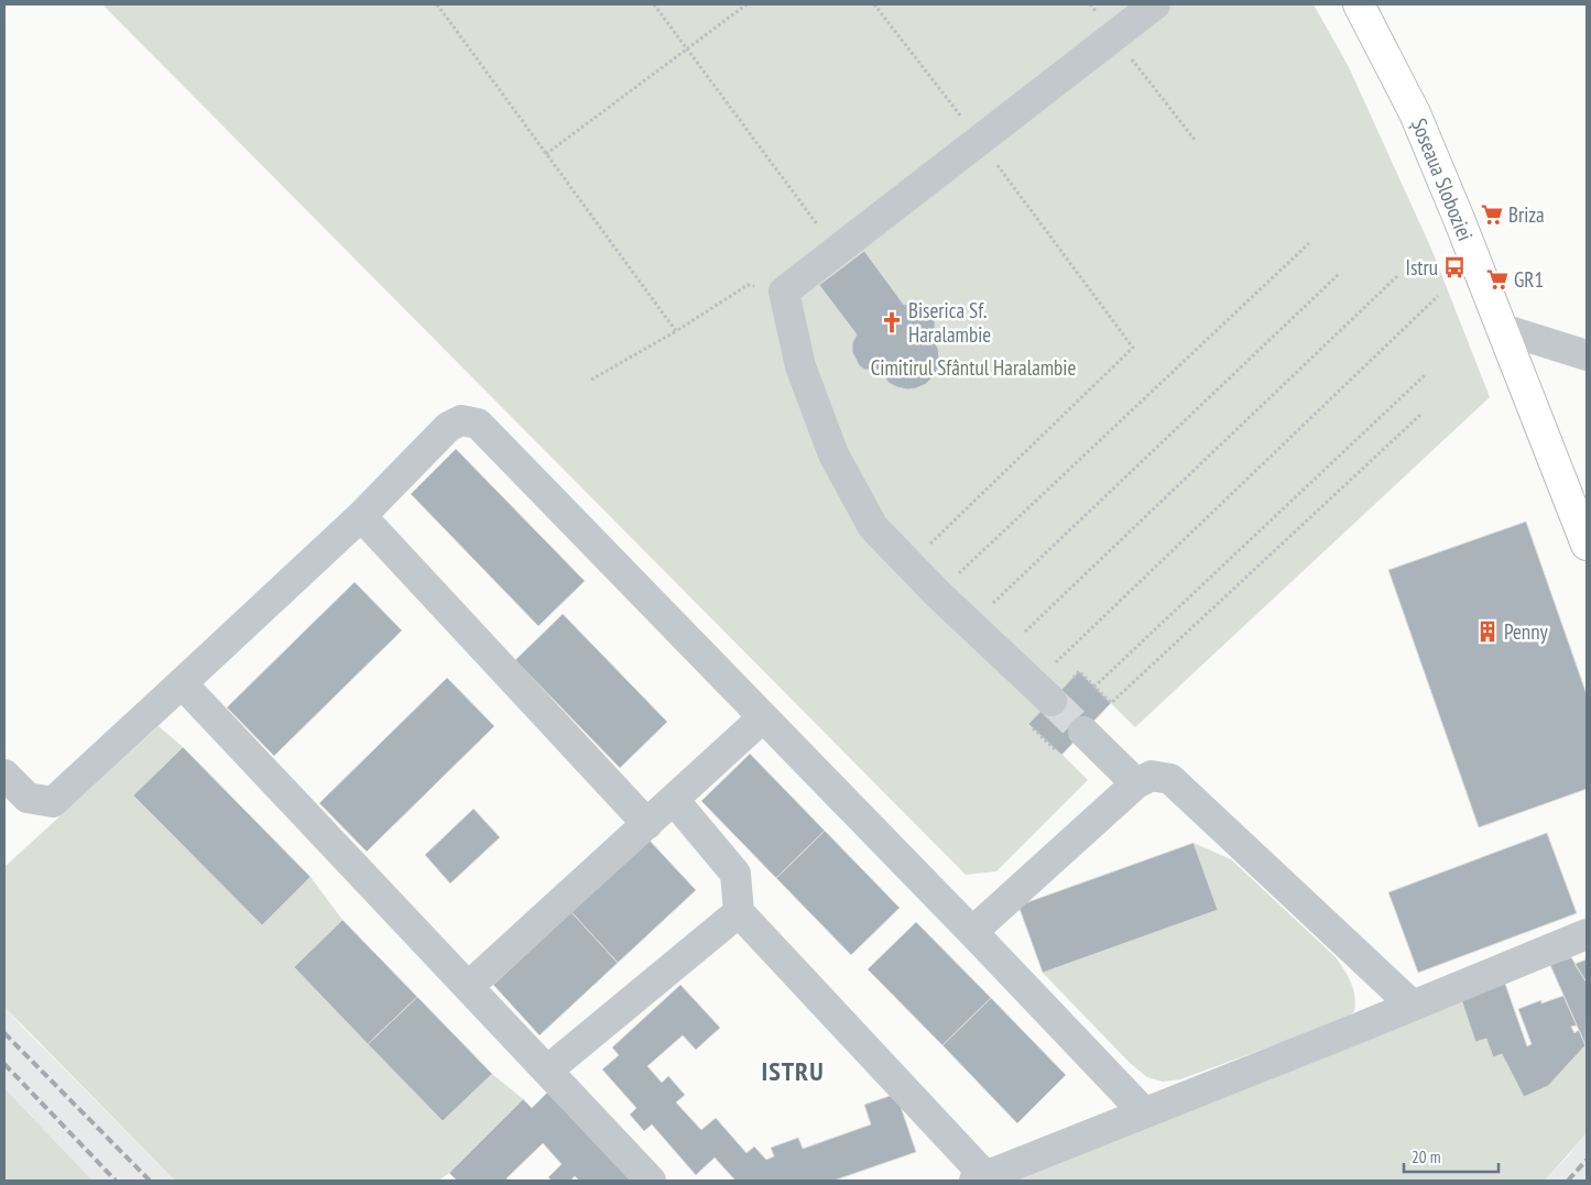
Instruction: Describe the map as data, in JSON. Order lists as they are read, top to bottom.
{
  "streets": {
    "main road": ["Șoseaua Sloboziei"]
  },
  "districts": ["ISTRU"],
  "parks": ["Cimitirul Sfântul Haralambie"],
  "places": {
    "supermarket": ["Briza", "GR1"],
    "bus stop": ["Istru"],
    "church": ["Biserica Sf. Haralambie"],
    "building": ["Penny"]
  },
  "scale_bar": "20 m"
}
